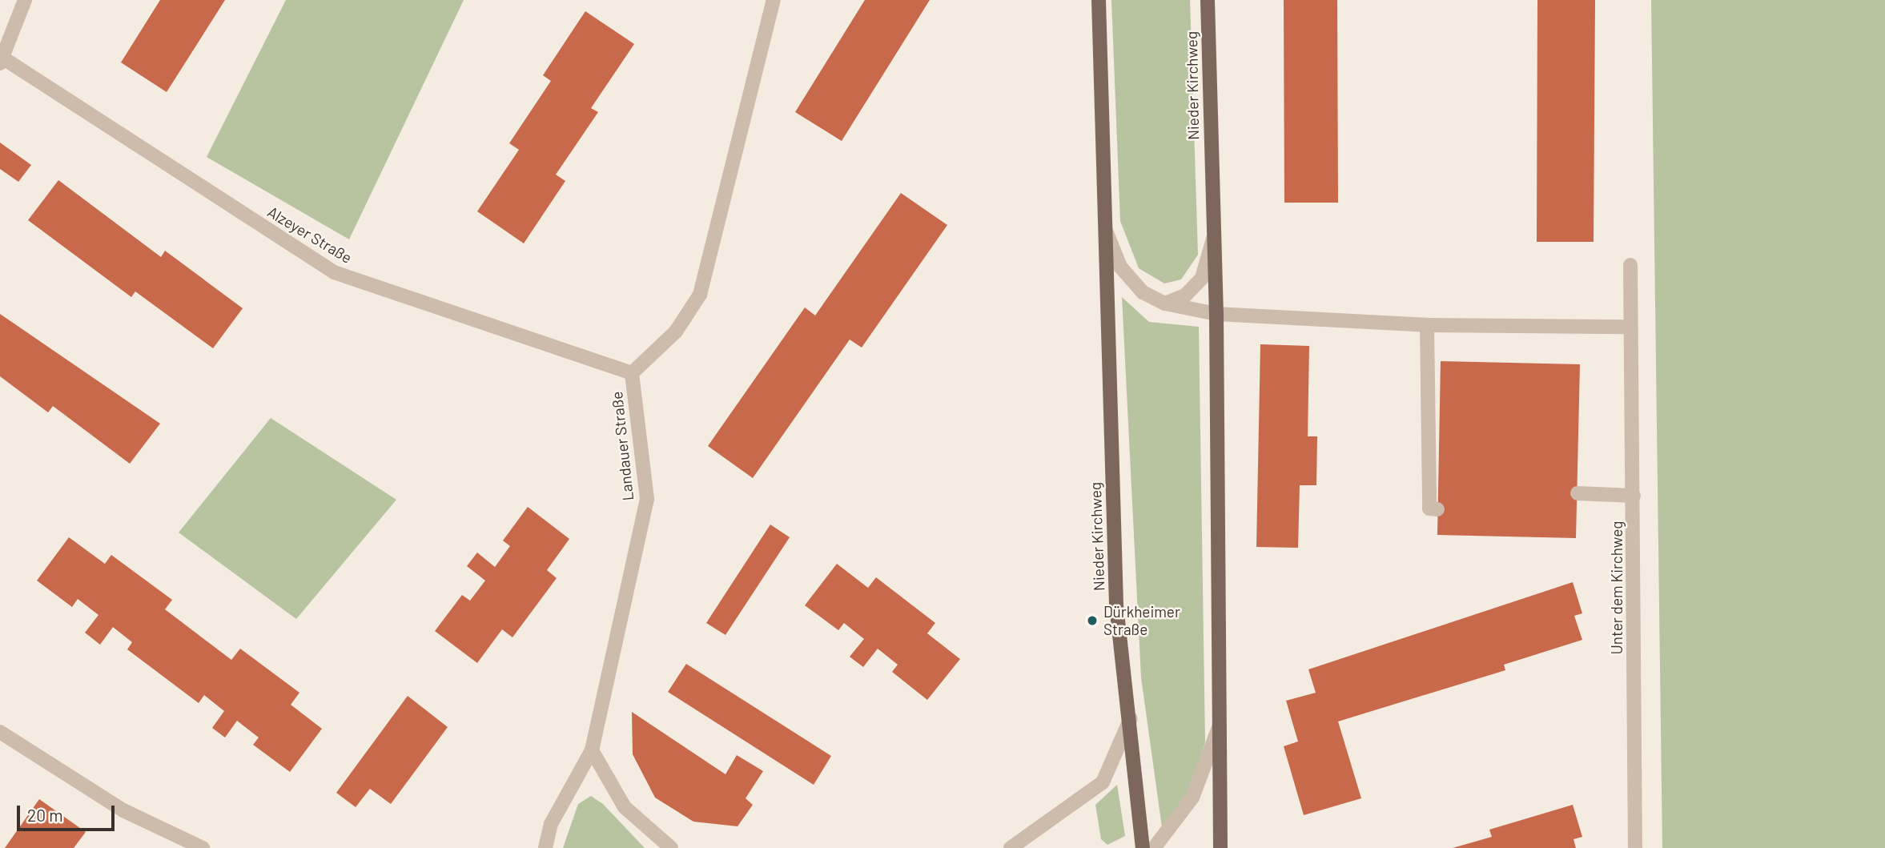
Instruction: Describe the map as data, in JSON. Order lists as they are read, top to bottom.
{
  "streets": {
    "main road": ["Nieder Kirchweg"],
    "street": ["Alzeyer Straße", "Landauer Straße", "Unter dem Kirchweg"]
  },
  "crossings": [
    ["Alzeyer Straße", "Landauer Straße"]
  ],
  "places": ["Dürkheimer Straße"],
  "scale_bar": "20 m"
}
